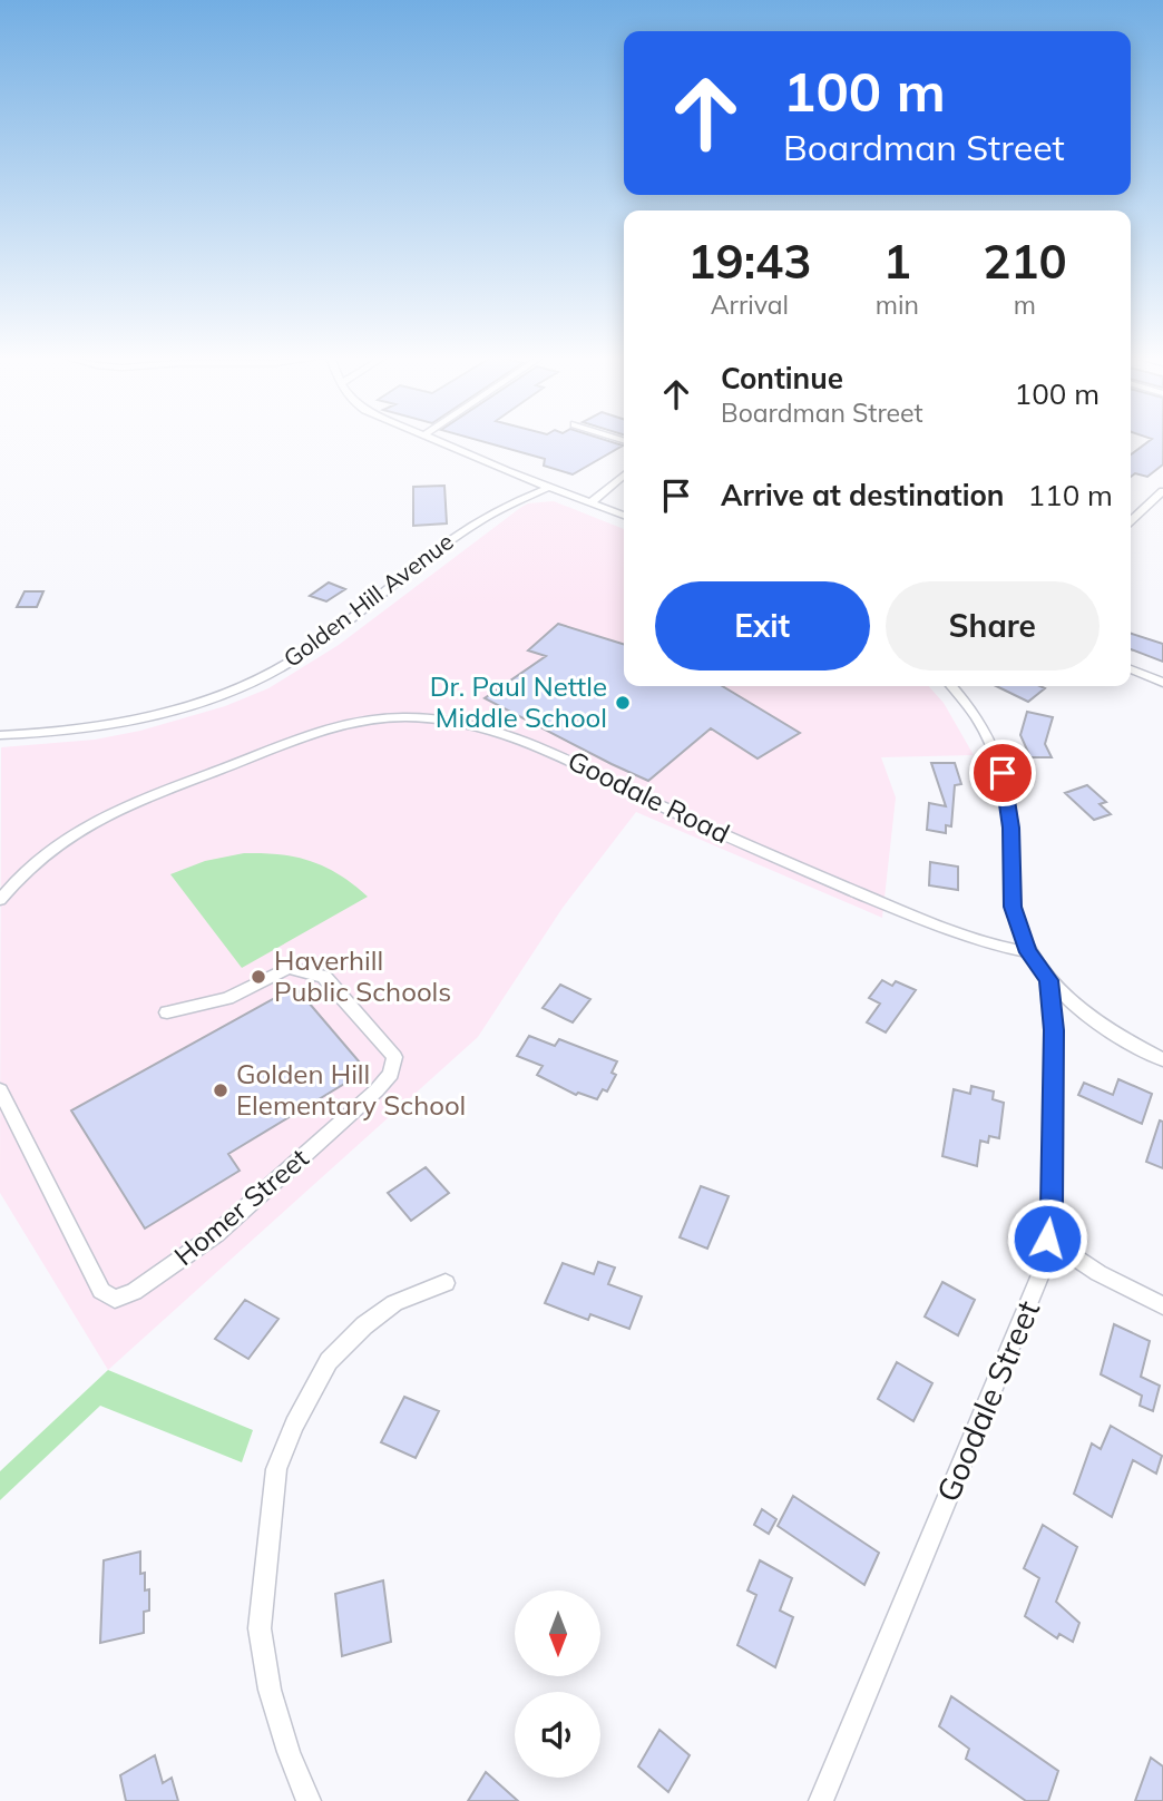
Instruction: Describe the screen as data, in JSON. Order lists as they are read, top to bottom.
{
  "streets": {
    "street": [
      "Golden Hill Avenue",
      "Goodale Road",
      "Homer Street",
      "Goodale Street"
    ]
  },
  "places": ["Dr. Paul Nettle Middle School", "Haverhill Public Schools", "Golden Hill Elementary School"],
  "north": "bottom",
  "page": {
    "turn": ["100 m", "Boardman Street"],
    "eta": [
      "19:43",
      "Arrival",
      "1",
      "min",
      "210",
      "m"
    ],
    "list": [
      {
        "name": "Continue",
        "note": "Boardman Street",
        "value": "100 m"
      },
      {
        "name": "Arrive at destination",
        "value": "110 m"
      }
    ],
    "buttons": ["Exit", "Share"]
  }
}
